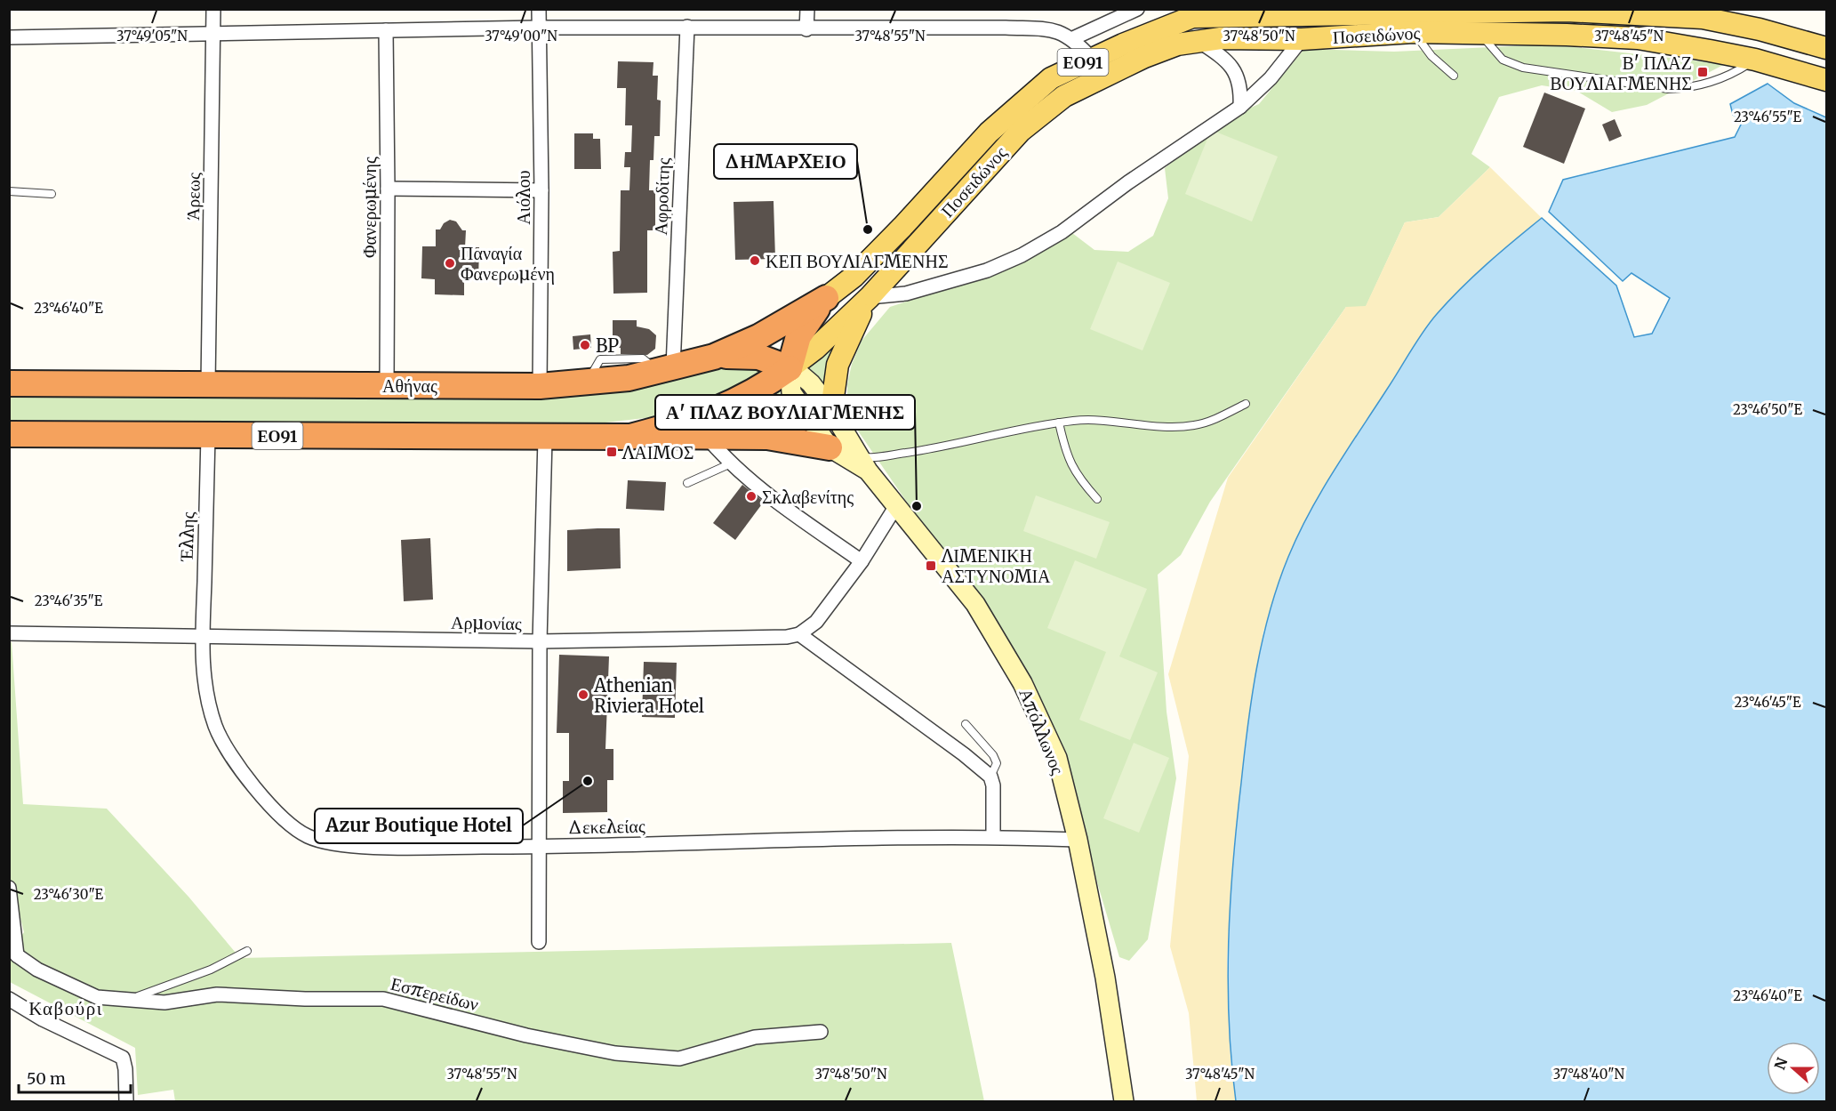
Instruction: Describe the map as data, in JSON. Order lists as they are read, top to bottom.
{
  "streets": {
    "highway": ["Ποσειδώνος", "ΕΟ91", "Αθήνας"],
    "street": [
      "Άρεως",
      "Αφροδίτης",
      "Αιόλου",
      "Φανερωμένης",
      "Έλλης",
      "Αρμονίας",
      "Απόλλωνος",
      "Δεκελείας",
      "Εσπερείδων"
    ]
  },
  "crossings": [
    ["Ποσειδώνος", "ΕΟ91"],
    ["Ποσειδώνος", "Αθήνας"],
    ["ΕΟ91", "Έλλης"],
    ["Άρεως", "Αθήνας"],
    ["Αφροδίτης", "Αθήνας"],
    ["Αιόλου", "Αθήνας"],
    ["Φανερωμένης", "Αθήνας"],
    ["Έλλης", "Αρμονίας"],
    ["Έλλης", "Δεκελείας"],
    ["Αρμονίας", "Δεκελείας"],
    ["Απόλλωνος", "Δεκελείας"]
  ],
  "districts": ["Καβούρι"],
  "places": {
    "transit": ["Β' ΠΛΑΖ ΒΟΥΛΙΑΓΜΕΝΗΣ", "ΛΑΙΜΟΣ", "ΛΙΜΕΝΙΚΗ ΑΣΤΥΝΟΜΙΑ"],
    "other": [
      "ΔΗΜΑΡΧΕΙΟ",
      "ΚΕΠ ΒΟΥΛΙΑΓΜΕΝΗΣ",
      "Παναγία Φανερωμένη",
      "BP",
      "Σκλαβενίτης",
      "Α' ΠΛΑΖ ΒΟΥΛΙΑΓΜΕΝΗΣ",
      "Athenian Riviera Hotel",
      "Azur Boutique Hotel"
    ]
  },
  "scale_bar": "50 m",
  "north": "left",
  "coordinates": [
    "37°49'05\"N",
    "37°49'00\"N",
    "37°48'55\"N",
    "37°48'50\"N",
    "37°48'45\"N",
    "23°46'55\"E",
    "23°46'40\"E",
    "23°46'50\"E",
    "23°46'35\"E",
    "23°46'45\"E",
    "23°46'30\"E",
    "37°48'40\"N"
  ]
}
